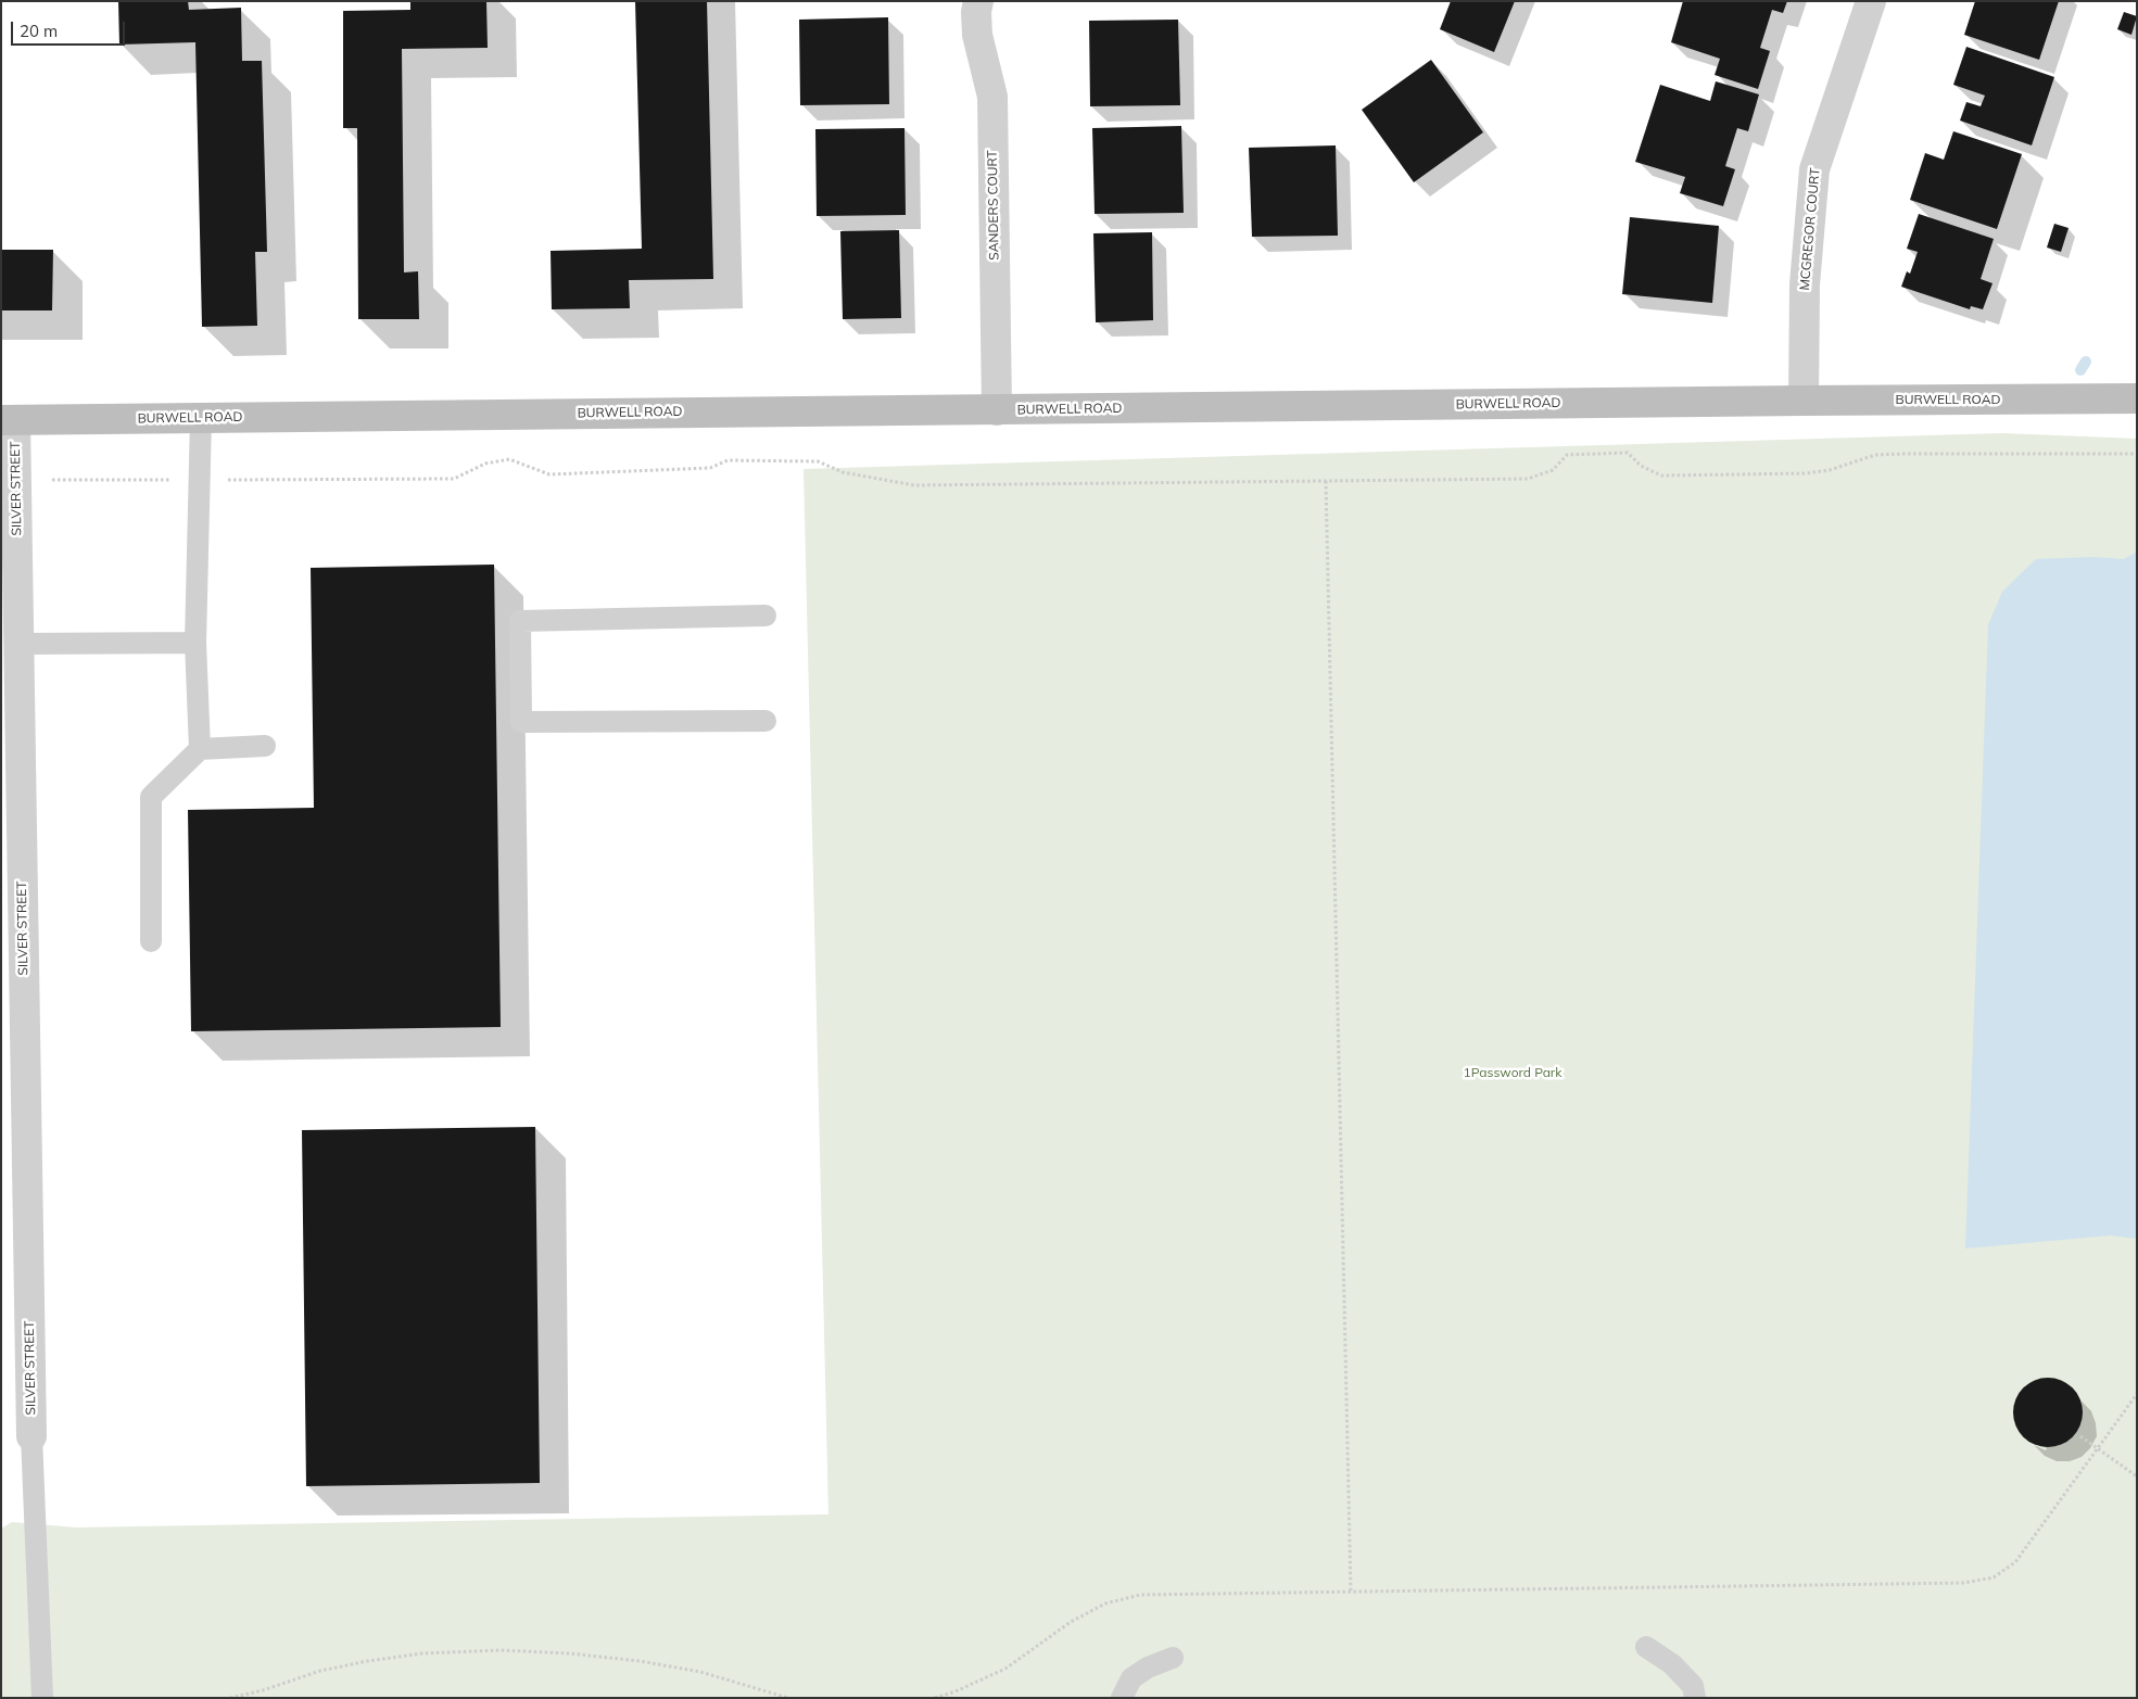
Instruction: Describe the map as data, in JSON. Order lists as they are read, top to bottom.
{
  "streets": {
    "main road": ["BURWELL ROAD"],
    "street": ["SANDERS COURT", "MCGREGOR COURT", "SILVER STREET"]
  },
  "crossings": [
    ["SANDERS COURT", "BURWELL ROAD"],
    ["MCGREGOR COURT", "BURWELL ROAD"],
    ["BURWELL ROAD", "SILVER STREET"]
  ],
  "parks": ["1Password Park"],
  "scale_bar": "20 m"
}
